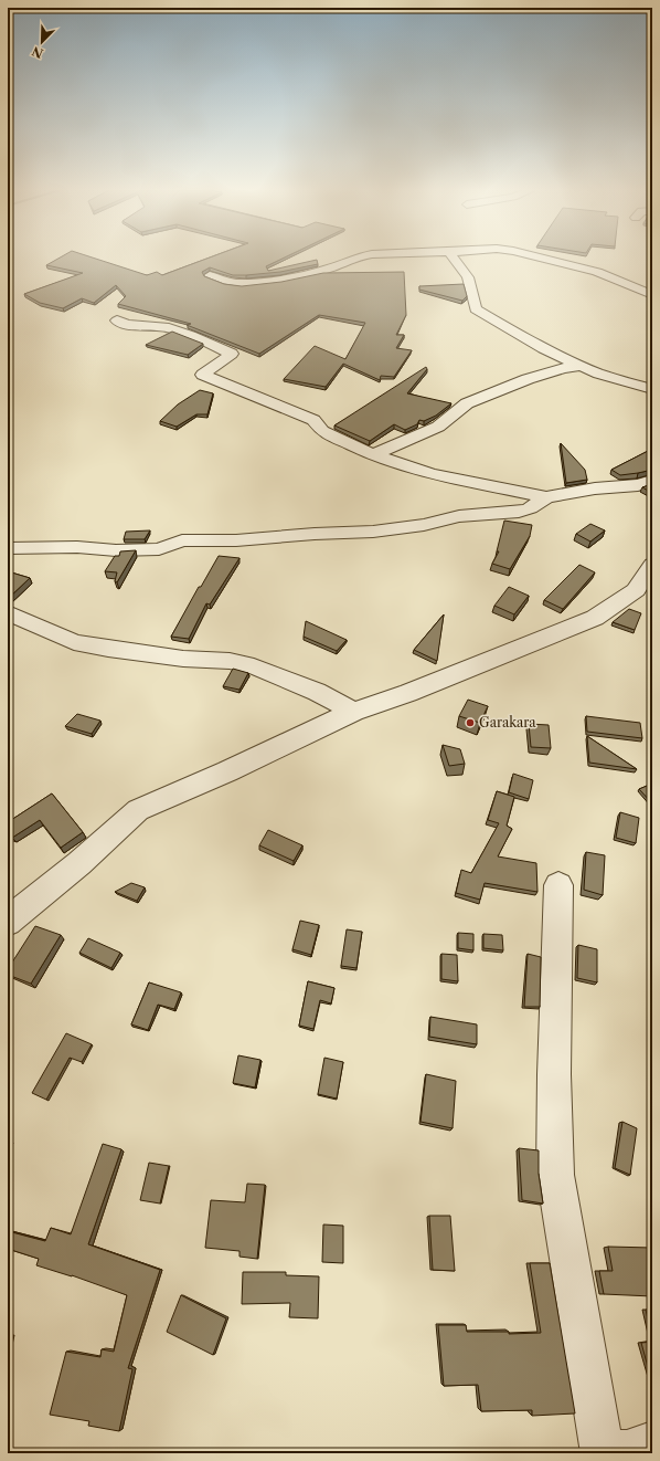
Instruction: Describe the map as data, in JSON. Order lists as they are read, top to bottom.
{
  "places": ["Garakara"],
  "north": "bottom left"
}
